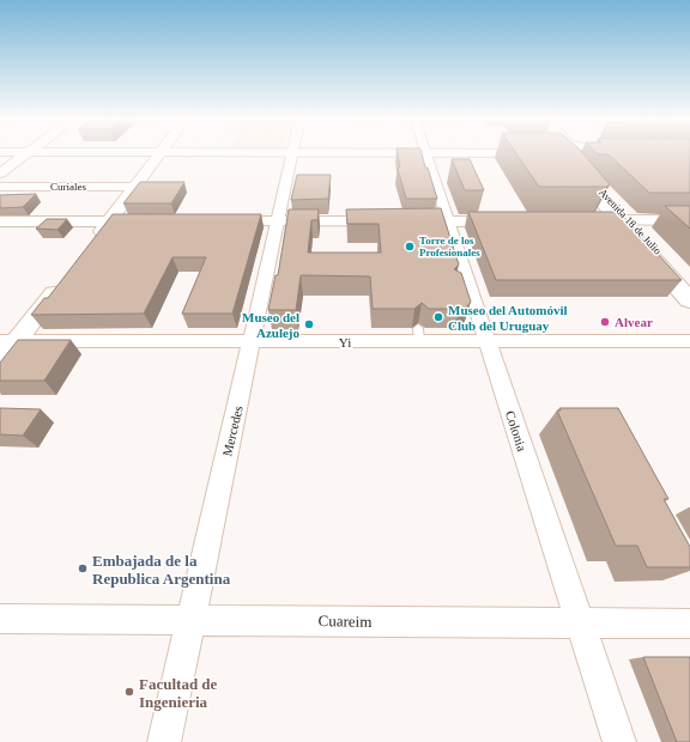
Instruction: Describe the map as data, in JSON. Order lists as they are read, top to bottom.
{
  "streets": {
    "main road": ["Avenida 18 de Julio"],
    "street": [
      "Curiales",
      "Yi",
      "Mercedes",
      "Colonia",
      "Cuareim"
    ]
  },
  "crossings": [
    ["Yi", "Mercedes"],
    ["Yi", "Colonia"],
    ["Mercedes", "Cuareim"],
    ["Colonia", "Cuareim"]
  ],
  "places": [
    "Torre de los Profesionales",
    "Museo del Automóvil Club del Uruguay",
    "Alvear",
    "Museo del Azulejo",
    "Embajada de la Republica Argentina",
    "Facultad de Ingenieria"
  ]
}
